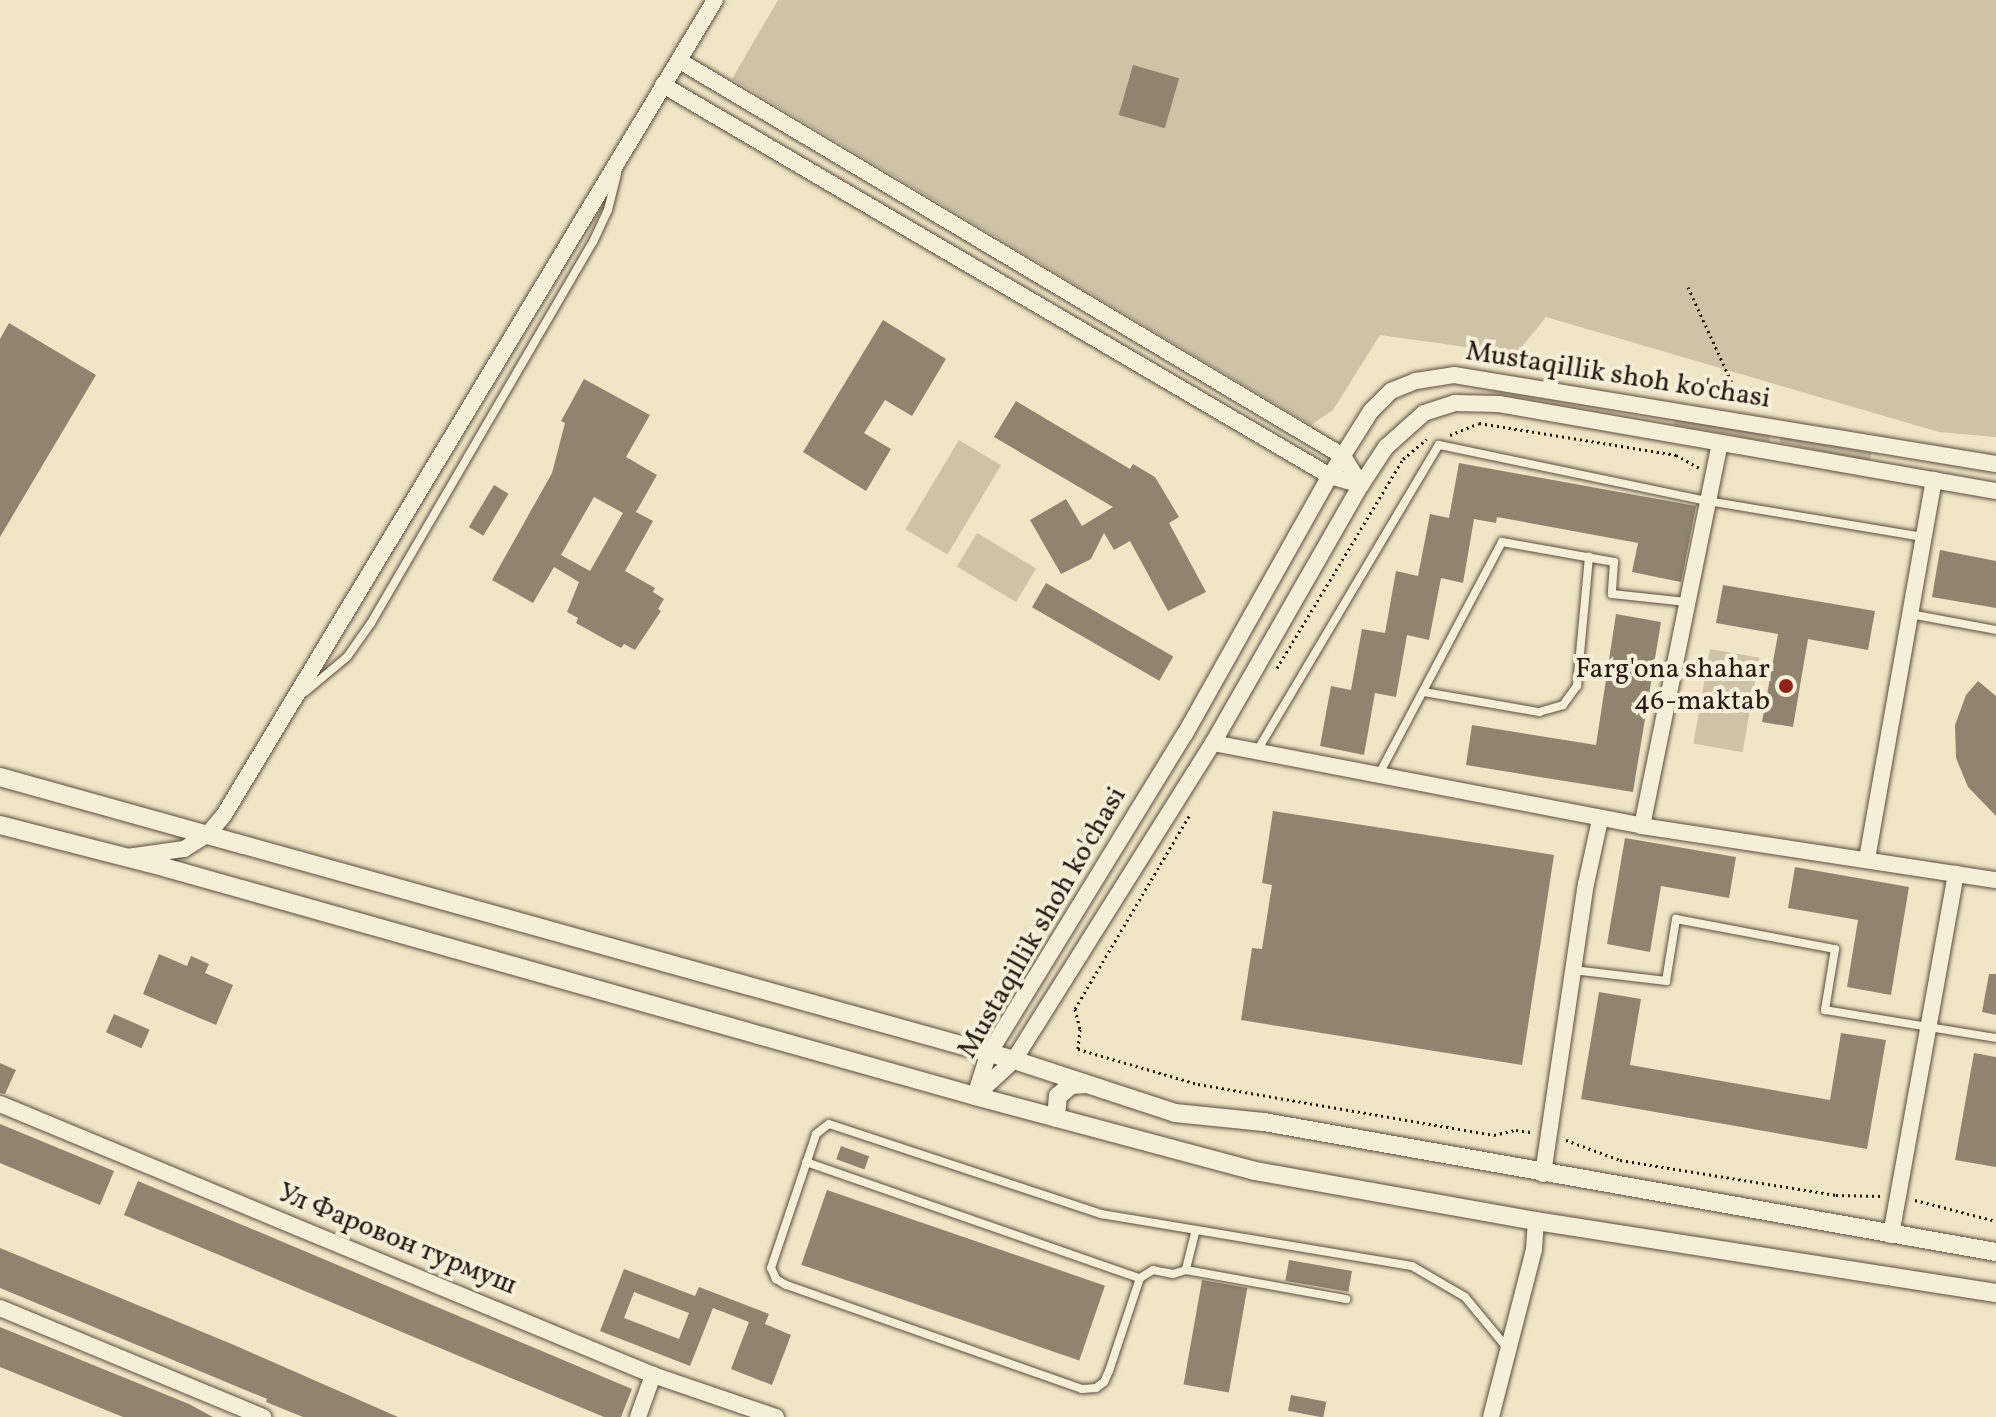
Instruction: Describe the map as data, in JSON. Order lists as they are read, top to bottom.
{
  "streets": {
    "street": ["Mustaqillik shoh ko'chasi", "Ул Фаровон турмуш"]
  },
  "places": ["Farg'ona shahar 46-maktab"]
}
